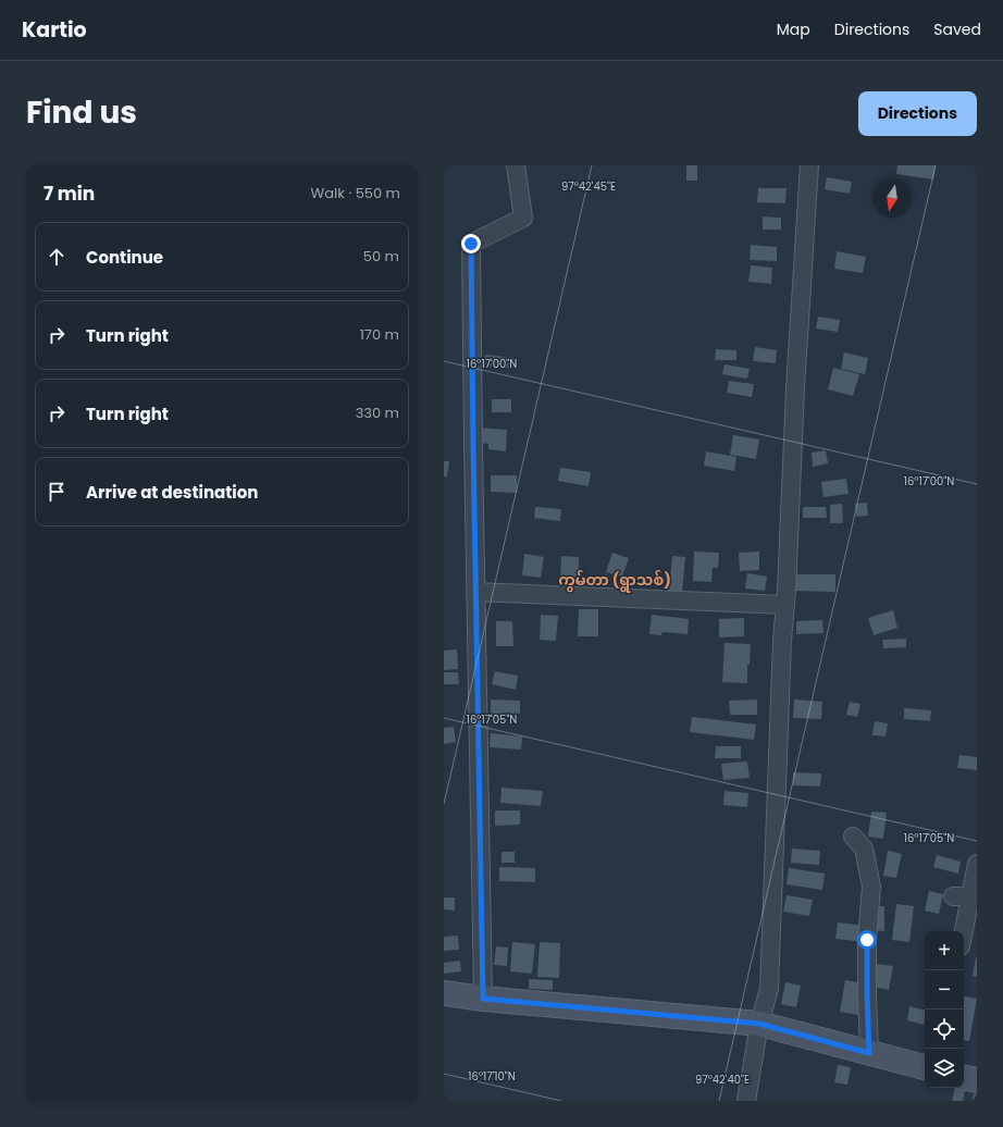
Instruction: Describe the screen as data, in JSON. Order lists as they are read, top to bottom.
{
  "districts": ["ကွမ်တာ (ရွာသစ်)"],
  "north": "bottom",
  "page": {
    "header": "Kartio",
    "nav": ["Map", "Directions", "Saved"],
    "title": "Find us",
    "buttons": "Directions",
    "heading": ["7 min", "Walk · 550 m"],
    "list": [
      ["Continue", "50 m"],
      ["Turn right", "170 m"],
      ["Turn right", "330 m"],
      "Arrive at destination"
    ],
    "map_buttons": ["+", "−"]
  },
  "coordinates": [
    "97°42'45\"E",
    "16°17'00\"N",
    "16°17'05\"N",
    "16°17'10\"N",
    "97°42'40\"E"
  ]
}
